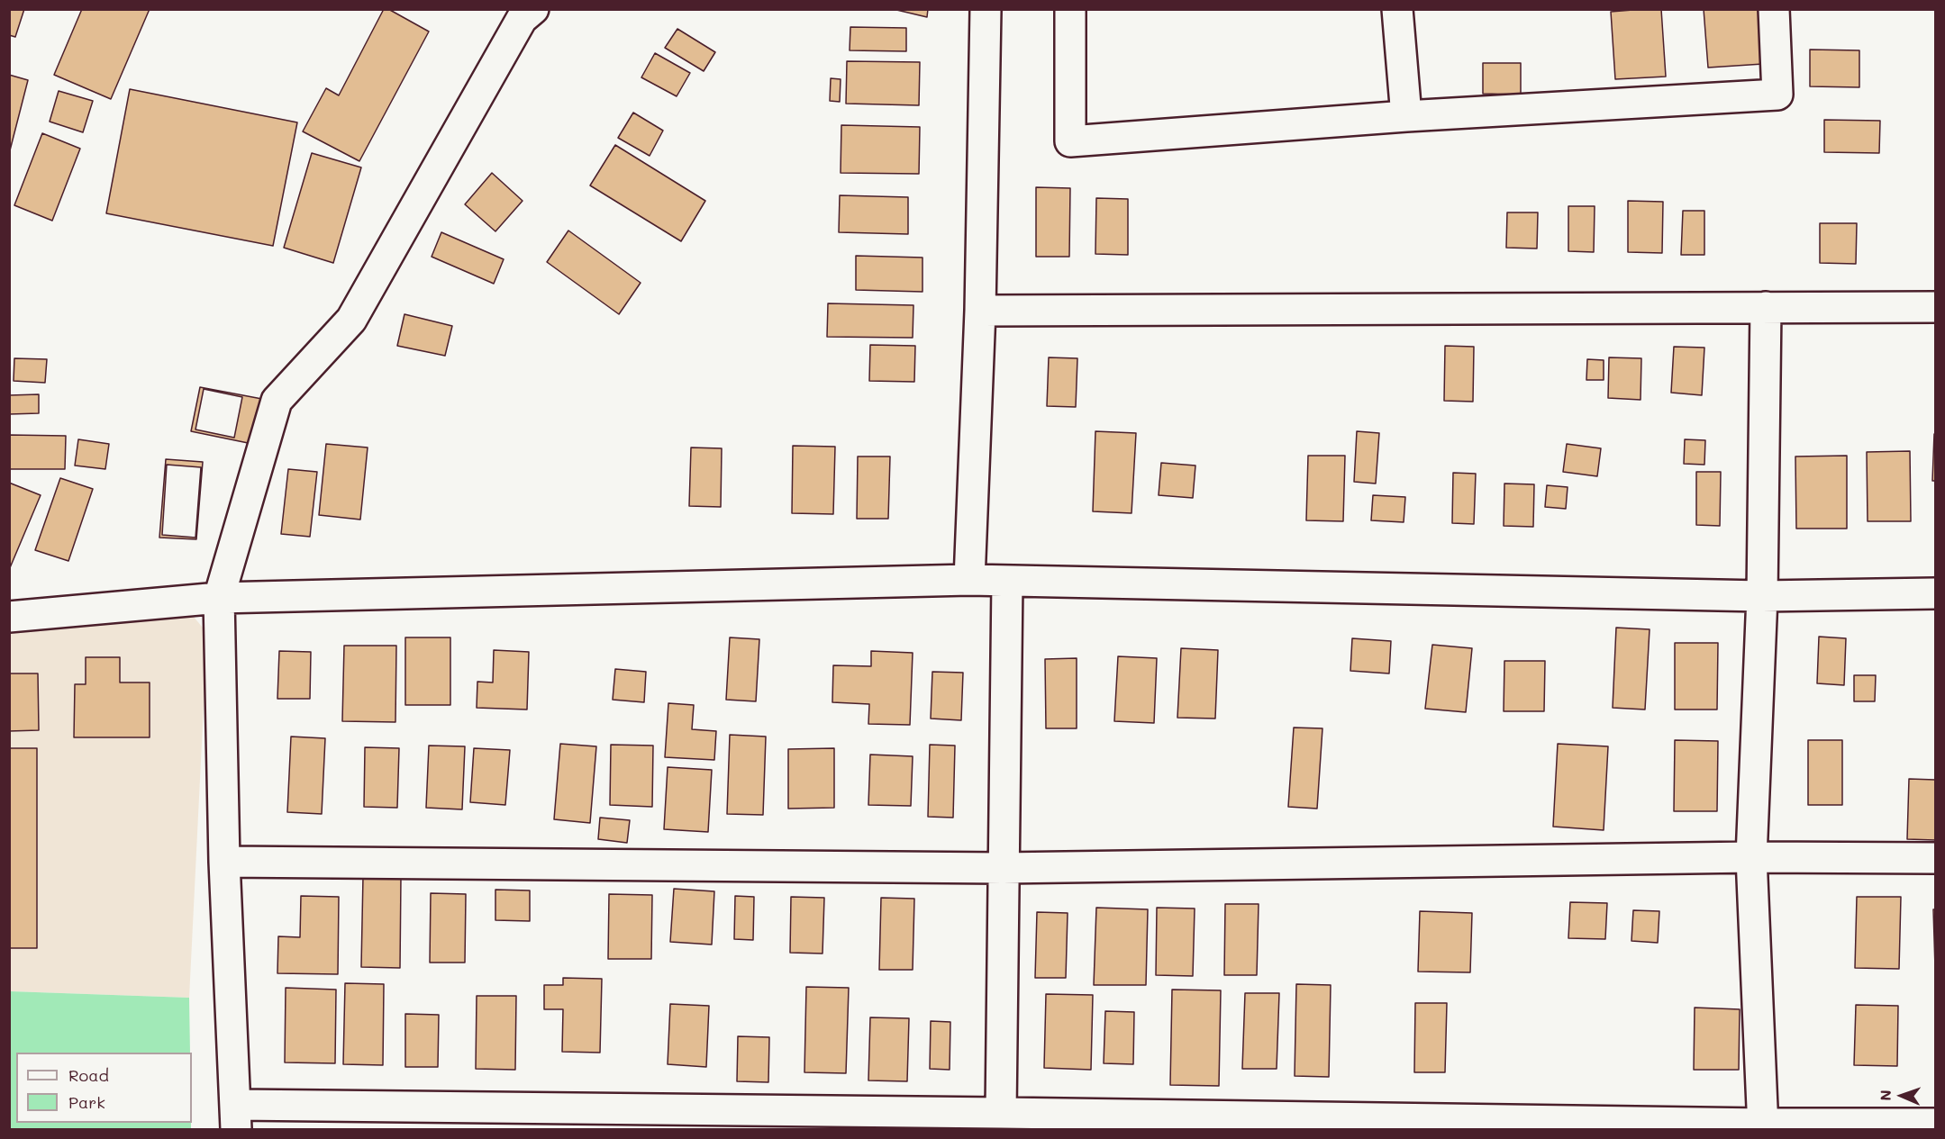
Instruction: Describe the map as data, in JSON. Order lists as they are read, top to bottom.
{
  "legend": ["Road", "Park"],
  "north": "left"
}
